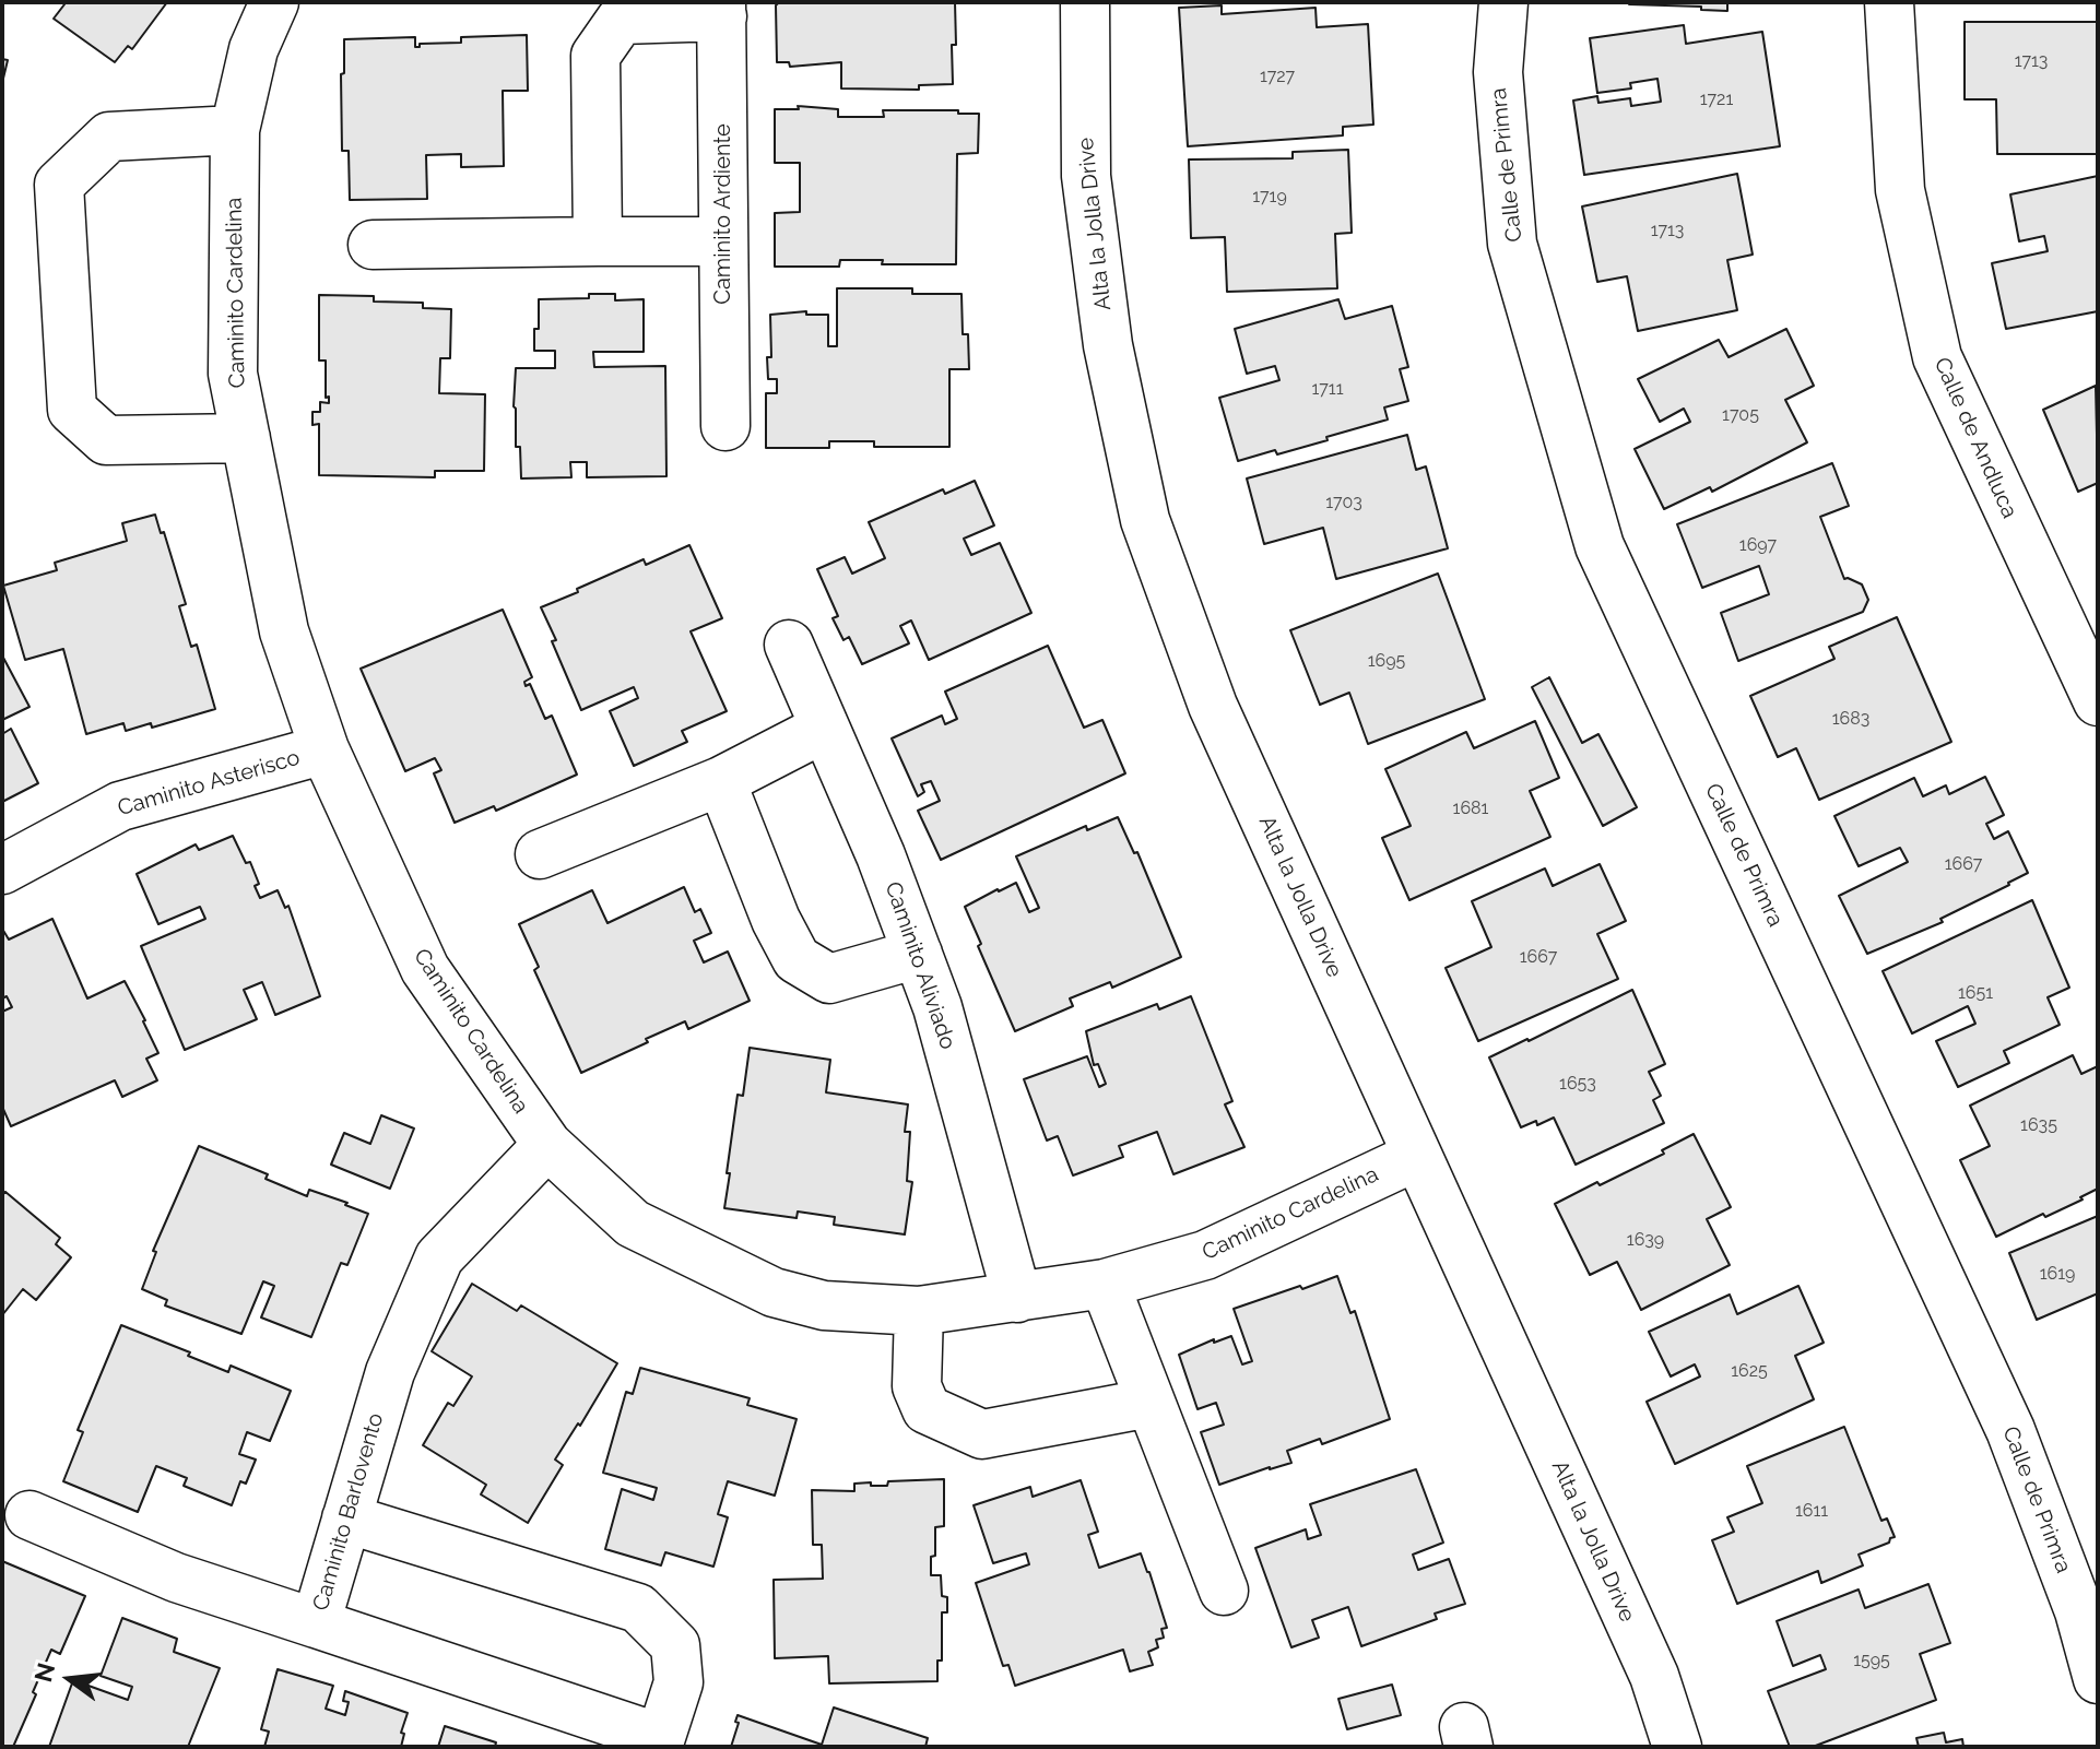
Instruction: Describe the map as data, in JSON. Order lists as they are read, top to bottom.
{
  "streets": {
    "street": [
      "Calle de Primra",
      "Caminito Ardiente",
      "Alta la Jolla Drive",
      "Caminito Cardelina",
      "Calle de Andluca",
      "Caminito Asterisco",
      "Caminito Aliviado",
      "Caminito Barlovento"
    ]
  },
  "crossings": [
    ["Alta la Jolla Drive", "Caminito Cardelina"],
    ["Caminito Cardelina", "Caminito Asterisco"],
    ["Caminito Cardelina", "Caminito Aliviado"],
    ["Caminito Cardelina", "Caminito Barlovento"]
  ],
  "house_numbers": [
    "1713",
    "1727",
    "1721",
    "1719",
    "1713",
    "1711",
    "1705",
    "1703",
    "1697",
    "1695",
    "1683",
    "1681",
    "1667",
    "1667",
    "1651",
    "1653",
    "1635",
    "1639",
    "1619",
    "1625",
    "1611",
    "1595"
  ],
  "north": "left"
}
